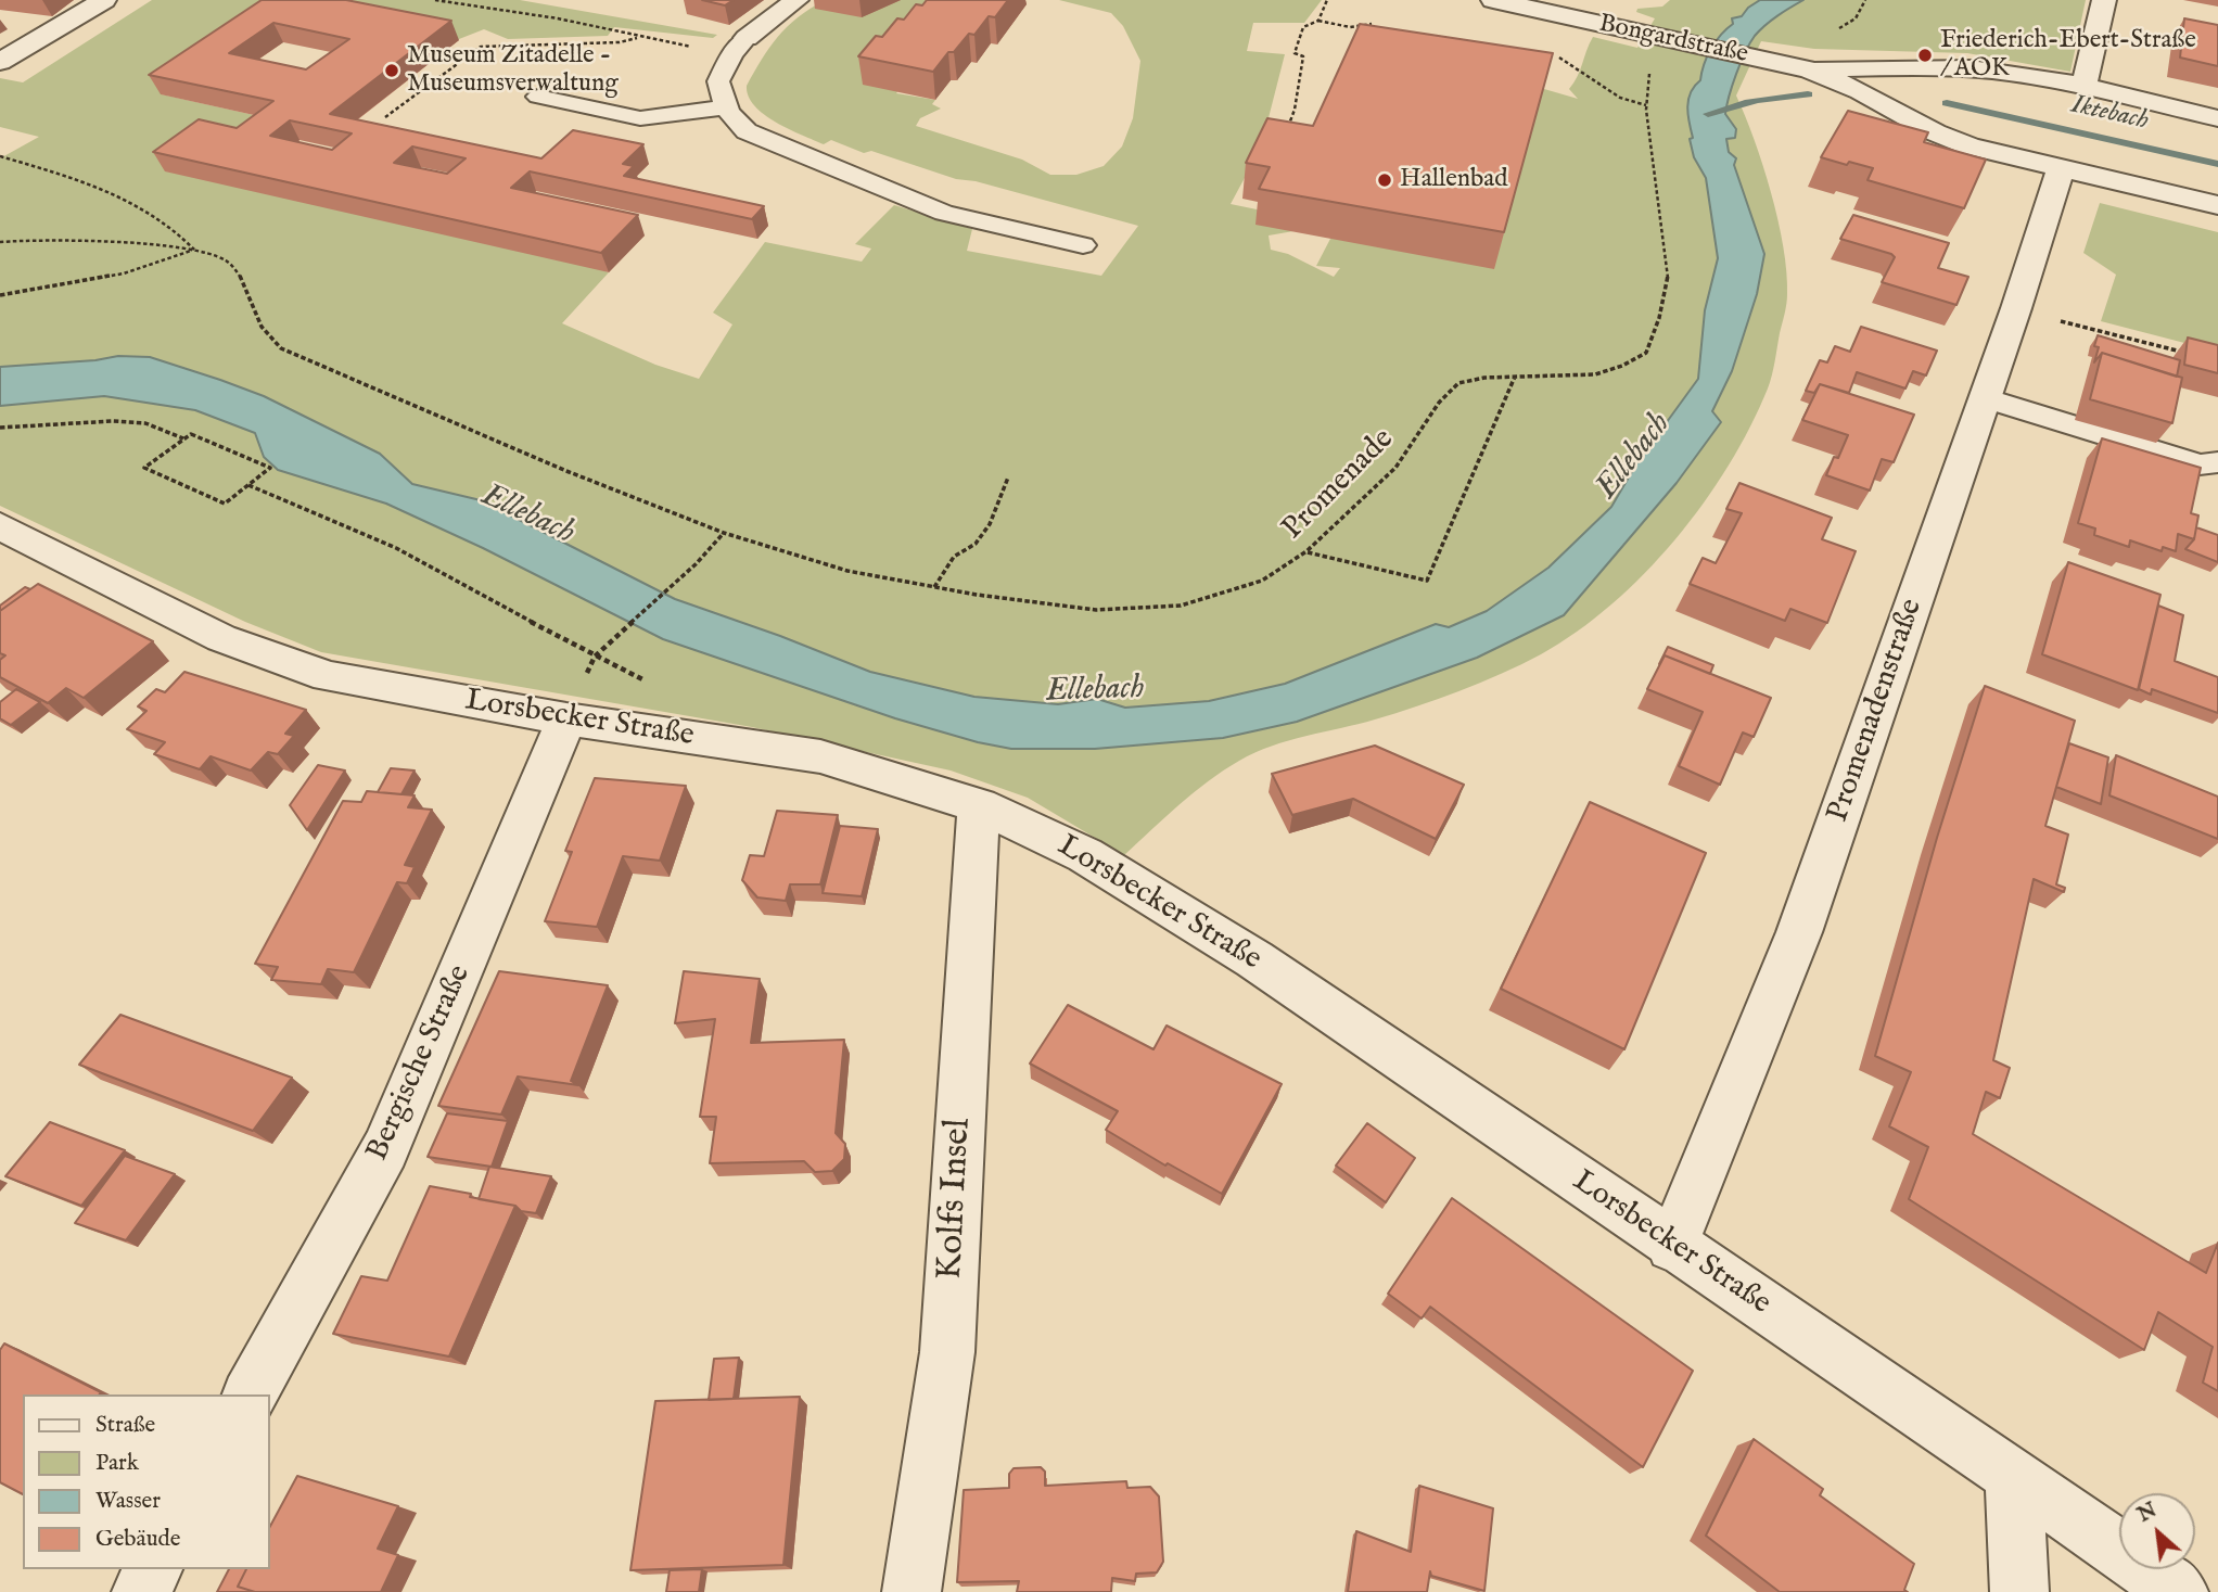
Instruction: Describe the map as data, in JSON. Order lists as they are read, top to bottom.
{
  "streets": {
    "street": [
      "Bongardstraße",
      "Promenadenstraße",
      "Lorsbecker Straße",
      "Bergische Straße",
      "Kolfs Insel"
    ],
    "path": ["Promenade"]
  },
  "crossings": [
    ["Bongardstraße", "Promenade"],
    ["Promenadenstraße", "Lorsbecker Straße"],
    ["Lorsbecker Straße", "Bergische Straße"],
    ["Lorsbecker Straße", "Kolfs Insel"]
  ],
  "water": ["Iktebach", "Ellebach"],
  "places": ["Friederich-Ebert-Straße / AOK", "Museum Zitadelle - Museumsverwaltung", "Hallenbad"],
  "legend": [
    "Straße",
    "Park",
    "Wasser",
    "Gebäude"
  ],
  "north": "top left"
}
